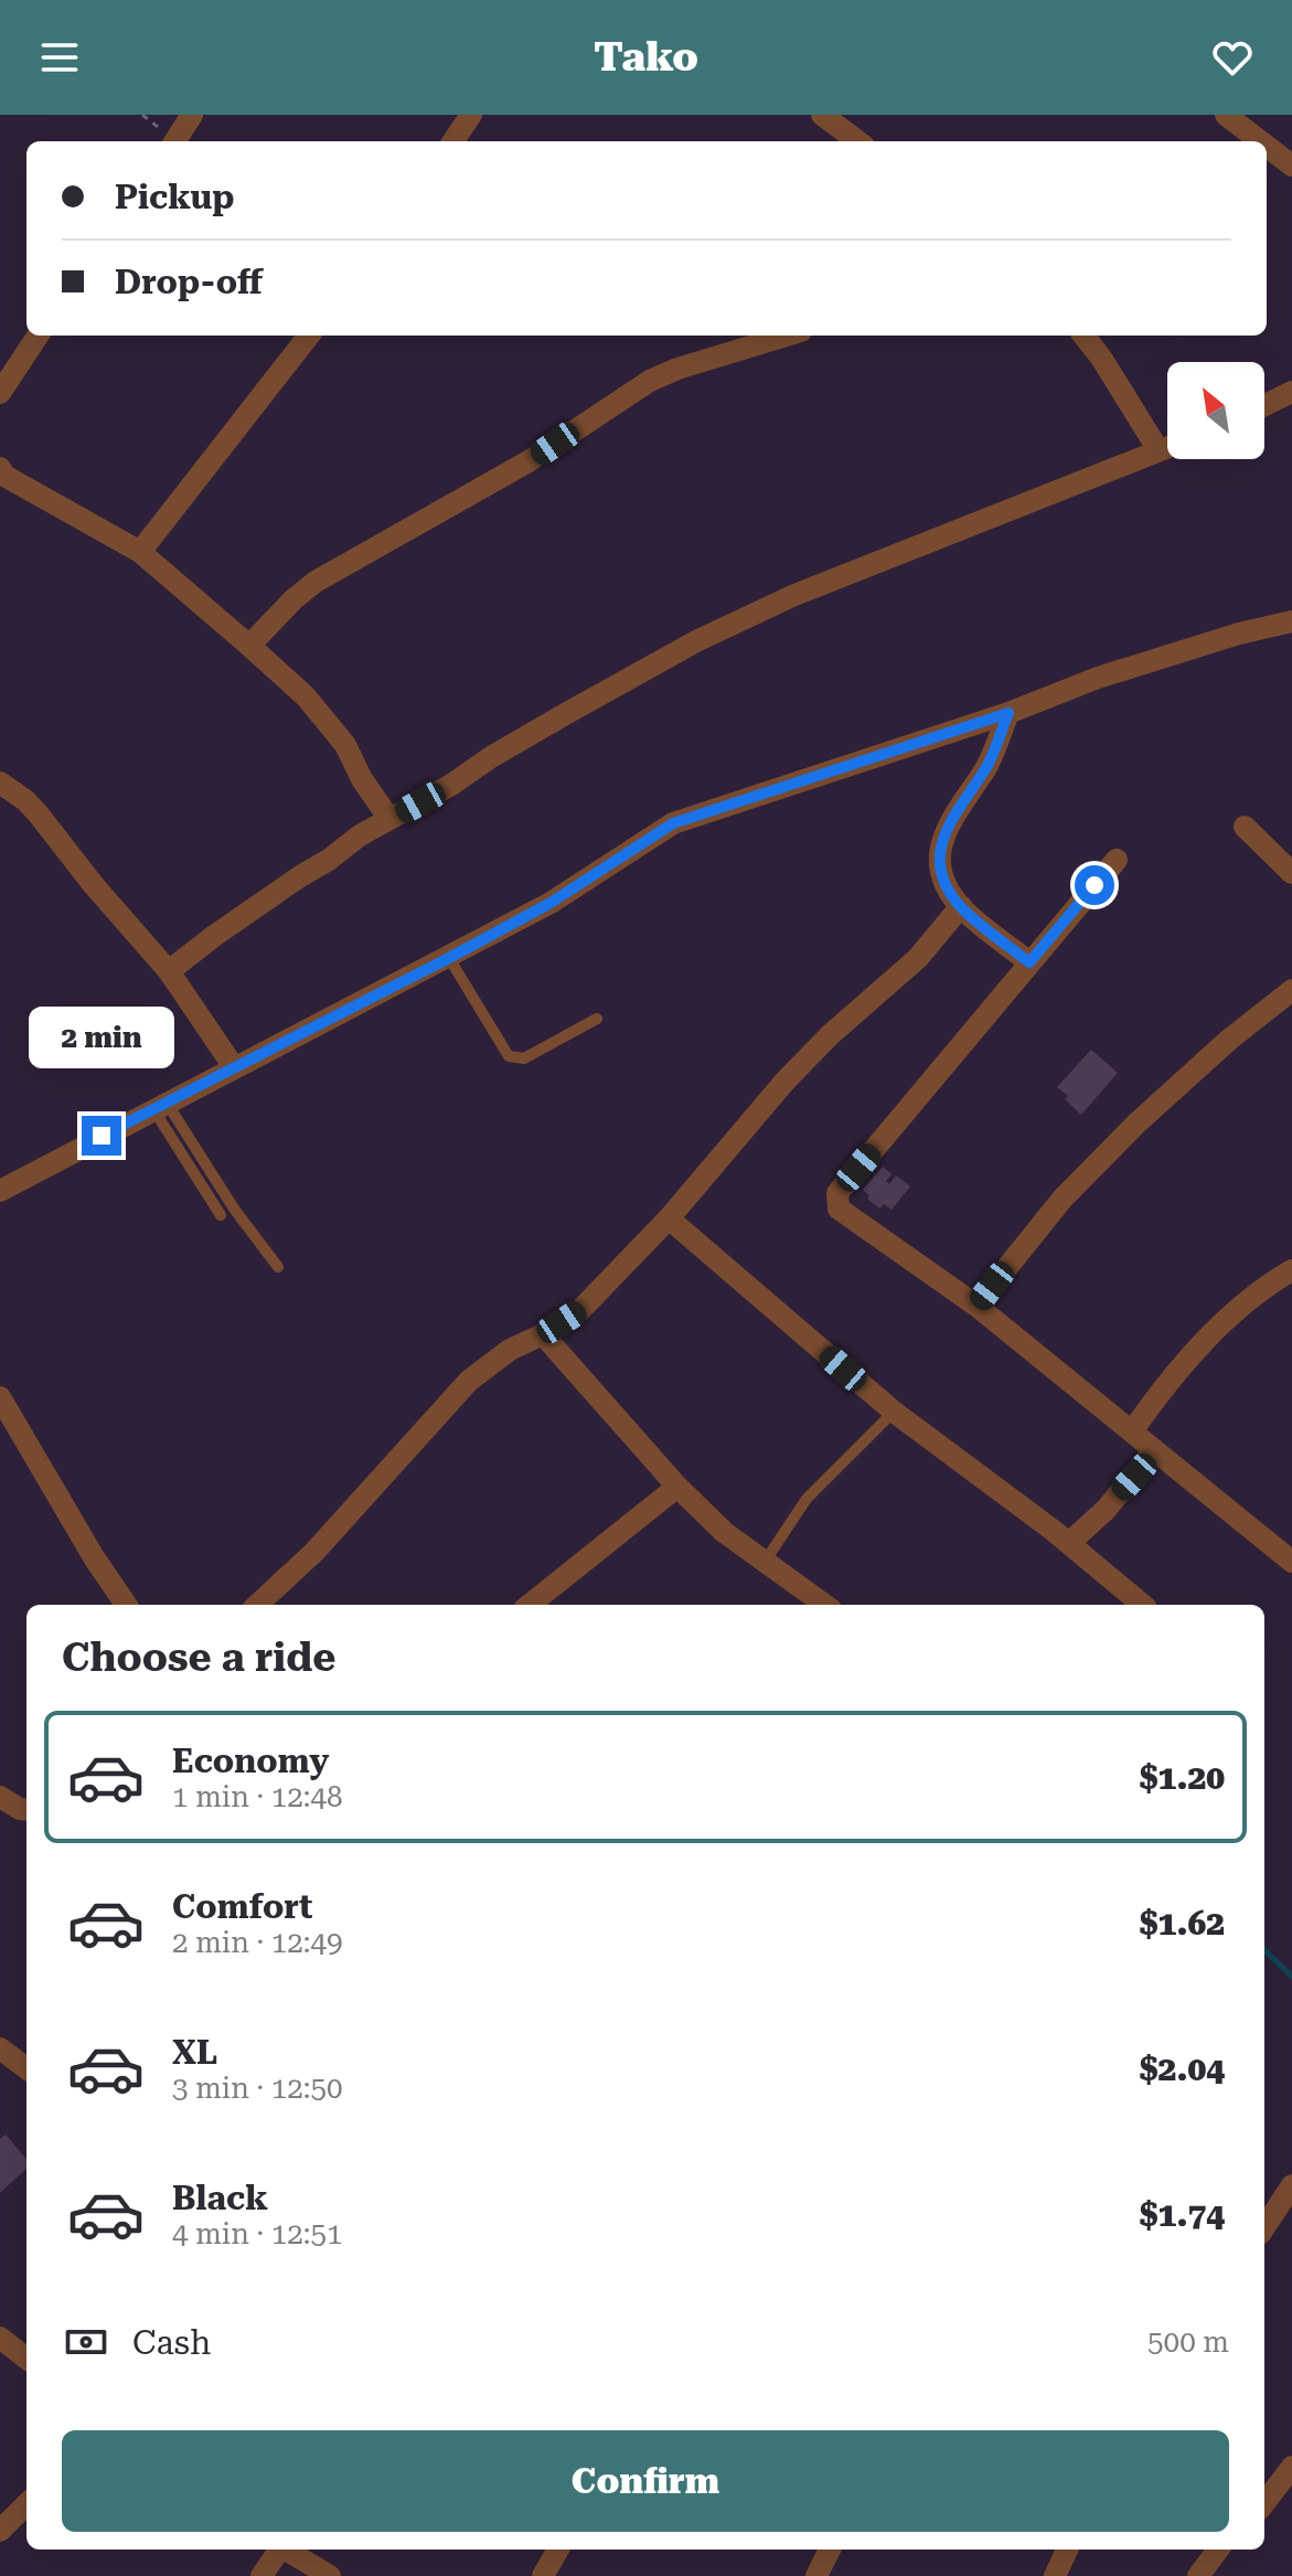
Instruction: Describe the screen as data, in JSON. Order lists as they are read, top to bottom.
{
  "north": "top left",
  "page": {
    "header": "Tako",
    "banner": ["Pickup", "Drop-off"],
    "bubble": "2 min",
    "heading": "Choose a ride",
    "list": [
      {
        "name": "Economy",
        "note": "1 min · 12:48",
        "value": "$1.20"
      },
      {
        "name": "Comfort",
        "note": "2 min · 12:49",
        "value": "$1.62"
      },
      {
        "name": "XL",
        "note": "3 min · 12:50",
        "value": "$2.04"
      },
      {
        "name": "Black",
        "note": "4 min · 12:51",
        "value": "$1.74"
      }
    ],
    "pay": ["Cash", "500 m"],
    "buttons": "Confirm"
  }
}
